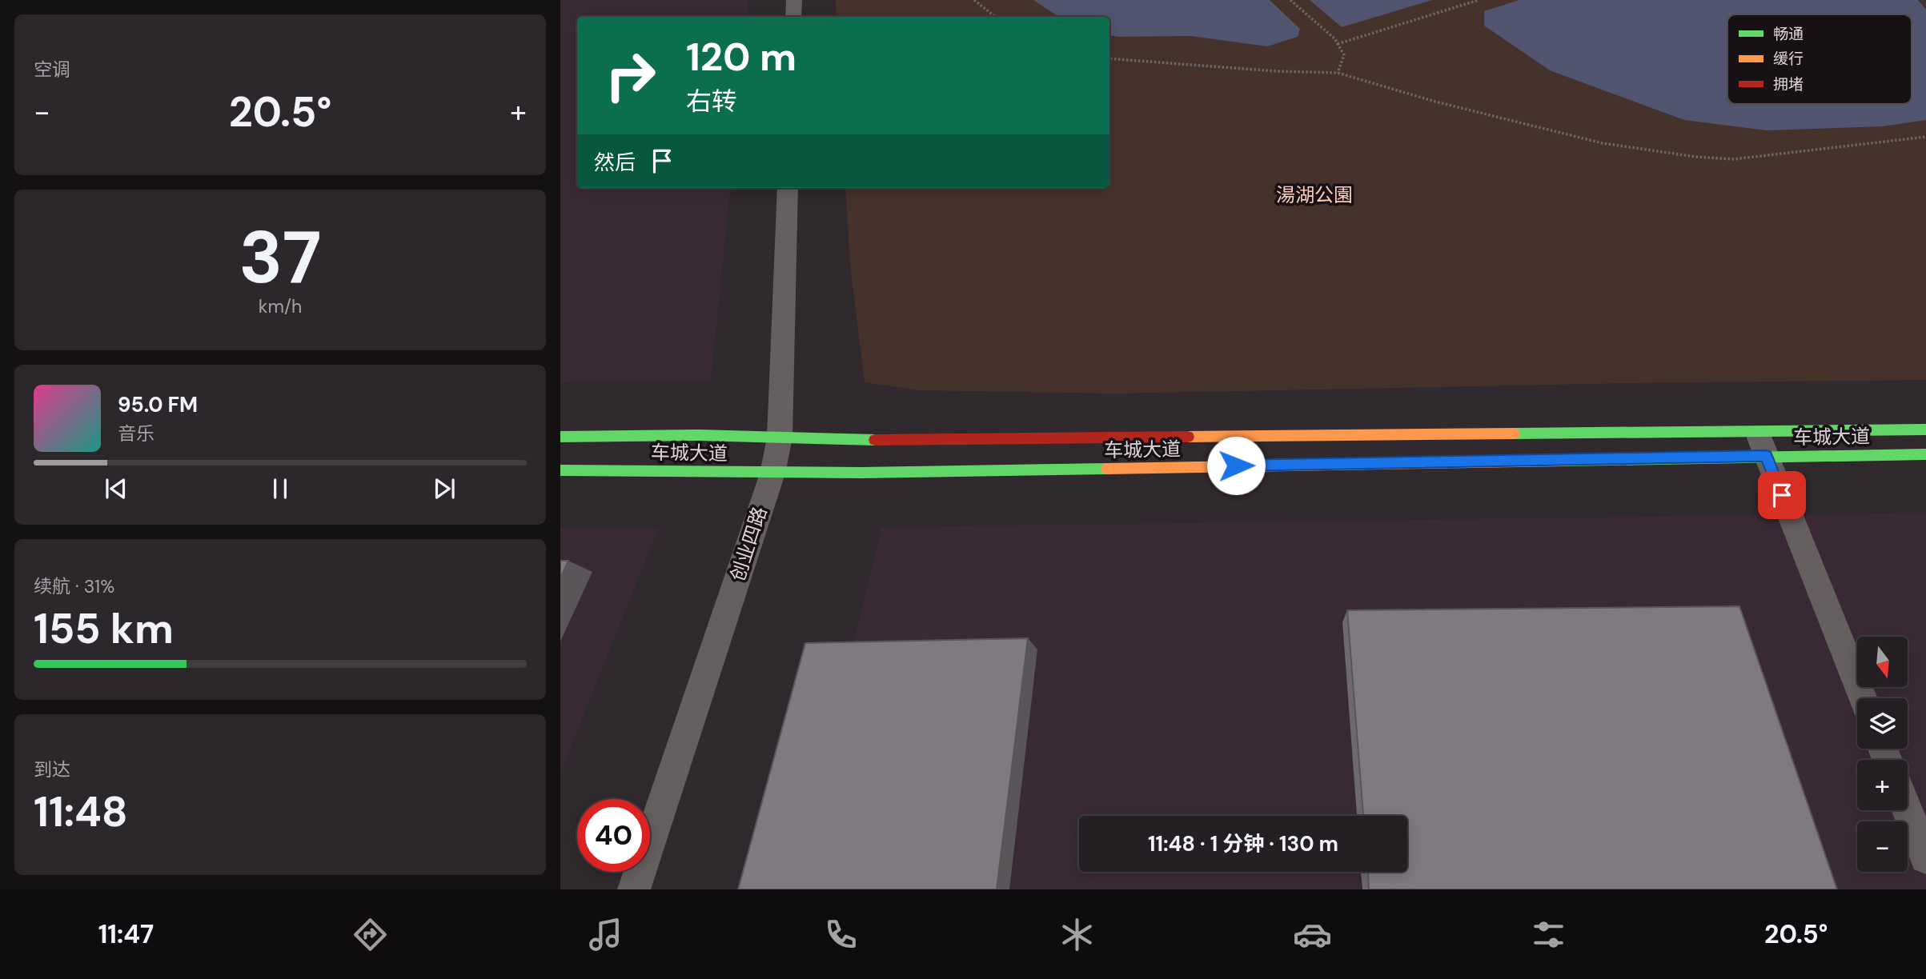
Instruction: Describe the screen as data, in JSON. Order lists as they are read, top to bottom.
{
  "streets": {
    "street": ["车城大道", "创业四路"]
  },
  "crossings": [
    ["车城大道", "创业四路"]
  ],
  "parks": ["湯湖公園"],
  "legend": ["畅通", "缓行", "拥堵"],
  "north": "bottom",
  "page": {
    "tile": [
      "空调",
      ["37", "km/h"],
      ["续航 · 31%", "155 km"],
      ["到达", "11:48"]
    ],
    "turn": ["120 m", "右转"],
    "heat": ["−", "20.5°", "+"],
    "then": "然后",
    "song": ["95.0 FM", "音乐"],
    "map_buttons": ["+", "−"],
    "limit": "40",
    "trip": "11:48 · 1 分钟 · 130 m",
    "tabs": ["11:47", "20.5°"]
  }
}
